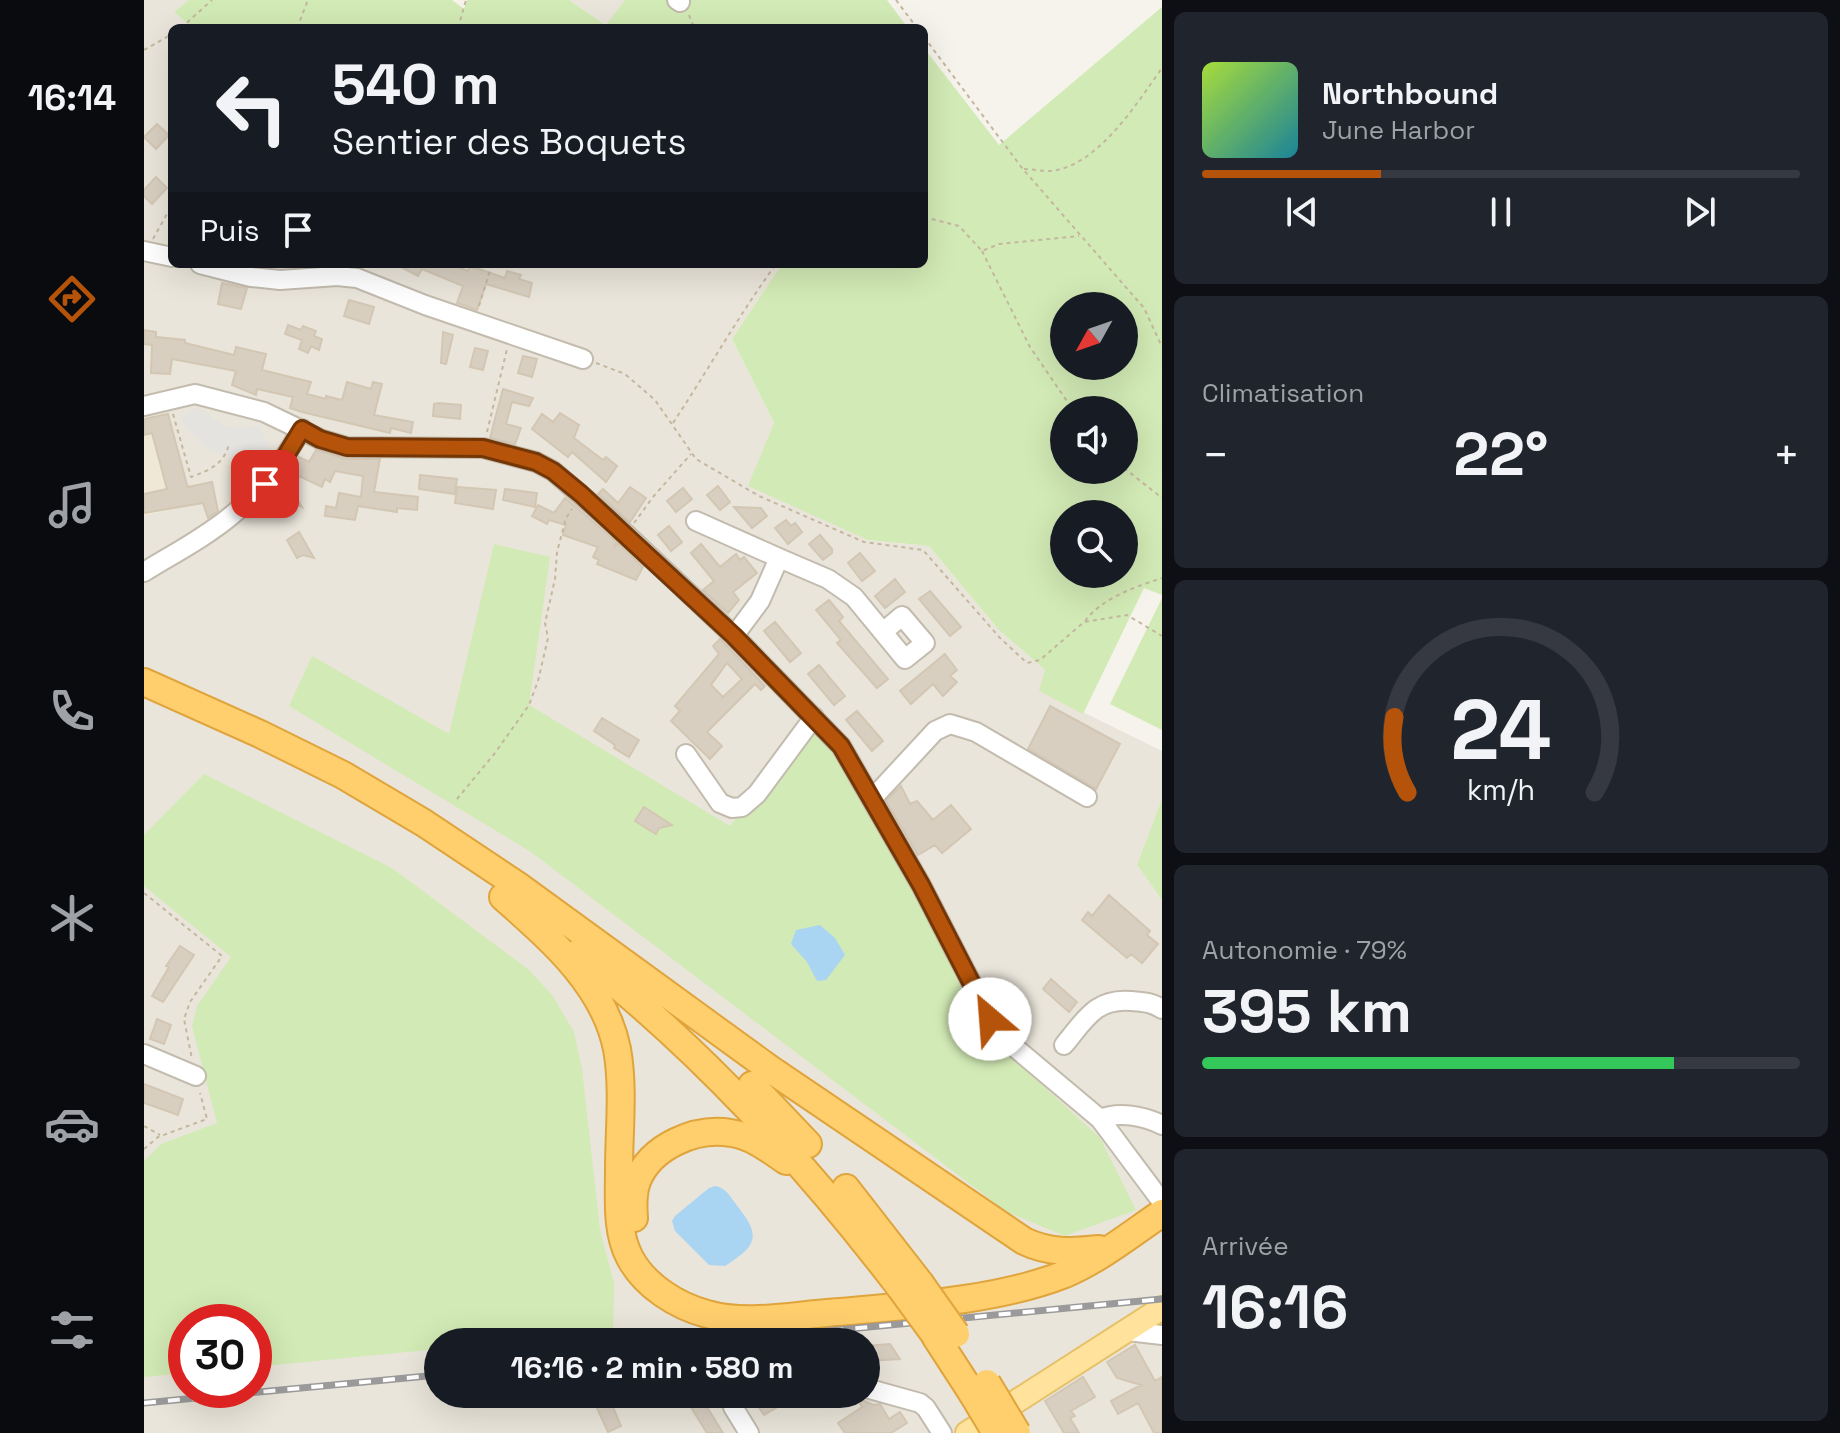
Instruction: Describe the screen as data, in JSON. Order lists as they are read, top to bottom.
{
  "north": "bottom left",
  "page": {
    "tabs": "16:14",
    "turn": ["540 m", "Sentier des Boquets"],
    "song": ["Northbound", "June Harbor"],
    "then": "Puis",
    "tile": [
      "Climatisation",
      ["Autonomie · 79%", "395 km"],
      ["Arrivée", "16:16"]
    ],
    "heat": ["−", "22°", "+"],
    "limit": "30",
    "trip": "16:16 · 2 min · 580 m",
    "gauge": ["24", "km/h"]
  }
}
